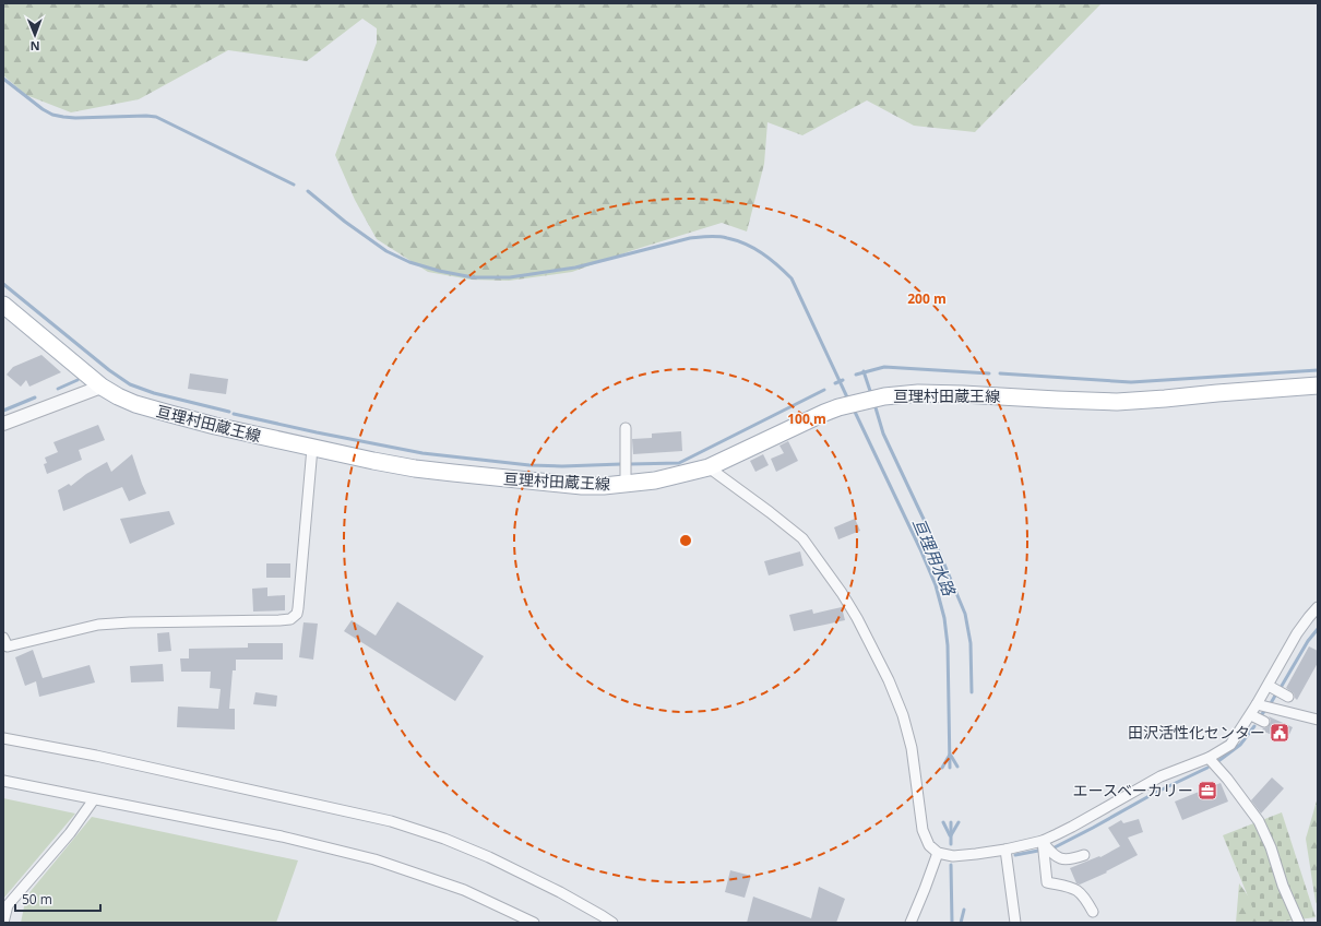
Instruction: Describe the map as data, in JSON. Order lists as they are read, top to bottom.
{
  "streets": {
    "main road": ["亘理村田蔵王線"]
  },
  "water": ["亘理用水路"],
  "places": {
    "public building": ["田沢活性化センター"],
    "office": ["エースベーカリー"]
  },
  "scale_bar": "50 m",
  "north": "bottom",
  "rings": ["200 m", "100 m"]
}
